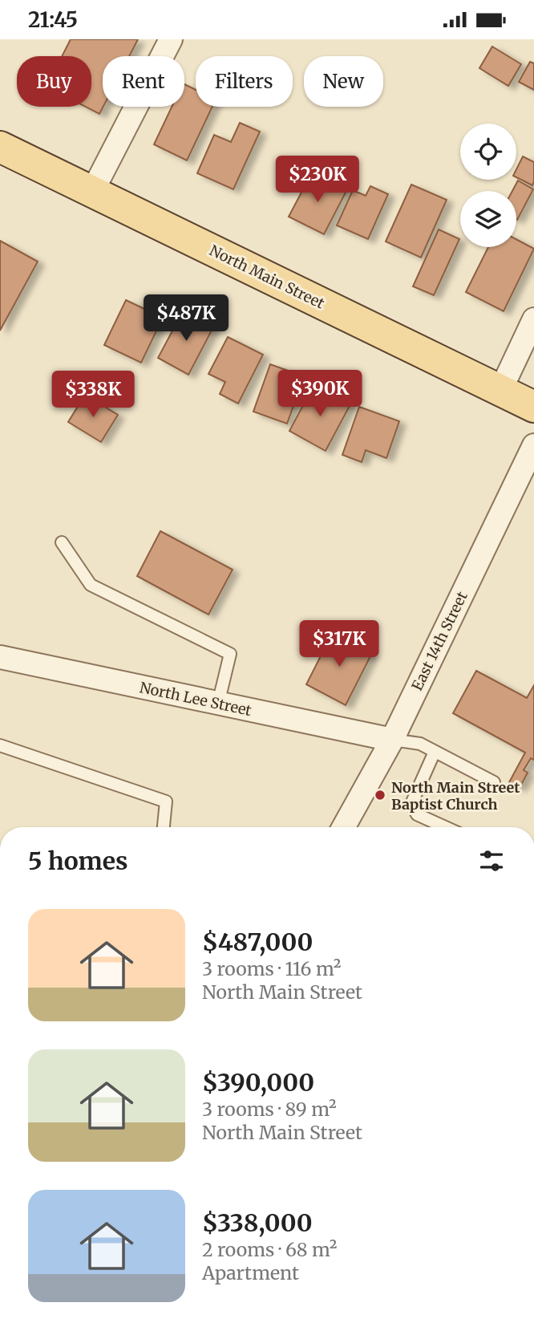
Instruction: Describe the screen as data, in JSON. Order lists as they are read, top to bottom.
{
  "streets": {
    "main road": ["North Main Street"],
    "street": ["East 14th Street", "North Lee Street"]
  },
  "crossings": [
    ["East 14th Street", "North Lee Street"]
  ],
  "places": ["North Main Street Baptist Church"],
  "page": {
    "status": "21:45",
    "chip": [
      "Buy",
      "Rent",
      "Filters",
      "New"
    ],
    "price": [
      "$230K",
      "$487K",
      "$390K",
      "$338K",
      "$317K"
    ],
    "heading": "5 homes",
    "list": [
      {
        "name": "$487,000",
        "note": "3 rooms · 116 m² · North Main Street"
      },
      {
        "name": "$390,000",
        "note": "3 rooms · 89 m² · North Main Street"
      },
      {
        "name": "$338,000",
        "note": "2 rooms · 68 m² · Apartment"
      }
    ]
  }
}
